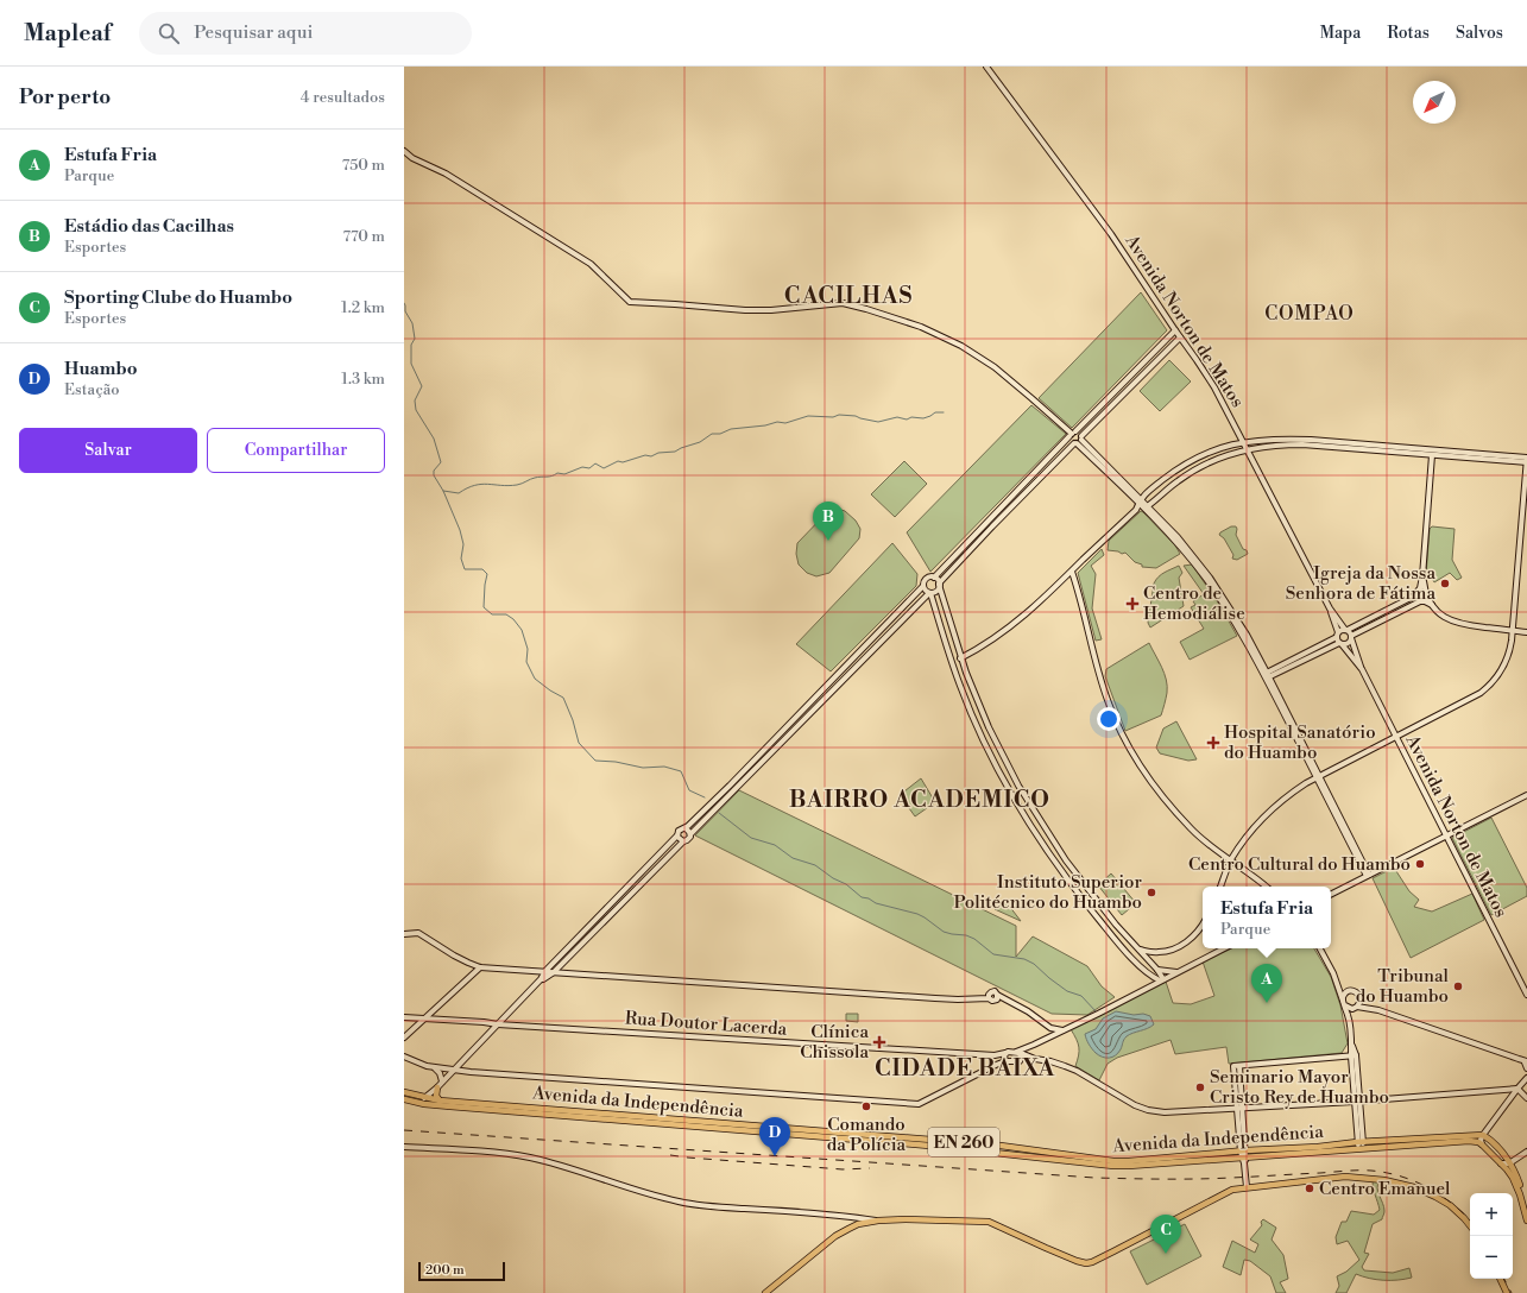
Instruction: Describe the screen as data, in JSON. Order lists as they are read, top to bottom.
{
  "streets": {
    "main road": ["Avenida da Independência", "EN 260"],
    "street": ["Avenida Norton de Matos", "Rua Doutor Lacerda"]
  },
  "districts": [
    "CACILHAS",
    "COMPAO",
    "BAIRRO ACADEMICO",
    "CIDADE BAIXA"
  ],
  "places": {
    "other": [
      "Igreja da Nossa Senhora de Fátima",
      "Centro Cultural do Huambo",
      "Instituto Superior Politécnico do Huambo",
      "Tribunal do Huambo",
      "Seminario Mayor Cristo Rey de Huambo",
      "Comando da Polícia",
      "Centro Emanuel"
    ],
    "health": ["Centro de Hemodiálise", "Hospital Sanatório do Huambo", "Clínica Chissola"]
  },
  "scale_bar": "200 m",
  "north": "bottom left",
  "page": {
    "header": "Mapleaf",
    "search": "Pesquisar aqui",
    "nav": ["Mapa", "Rotas", "Salvos"],
    "heading": ["Por perto", "4 resultados"],
    "list": [
      {
        "mark": "A",
        "name": "Estufa Fria",
        "note": "Parque",
        "value": "750 m"
      },
      {
        "mark": "B",
        "name": "Estádio das Cacilhas",
        "note": "Esportes",
        "value": "770 m"
      },
      {
        "mark": "C",
        "name": "Sporting Clube do Huambo",
        "note": "Esportes",
        "value": "1.2 km"
      },
      {
        "mark": "D",
        "name": "Huambo",
        "note": "Estação",
        "value": "1.3 km"
      }
    ],
    "buttons": ["Salvar", "Compartilhar"],
    "pins": [
      "B",
      "A",
      "D",
      "C"
    ],
    "popup": ["Estufa Fria", "Parque"],
    "map_buttons": ["+", "−"],
    "scale": "200 m"
  }
}
